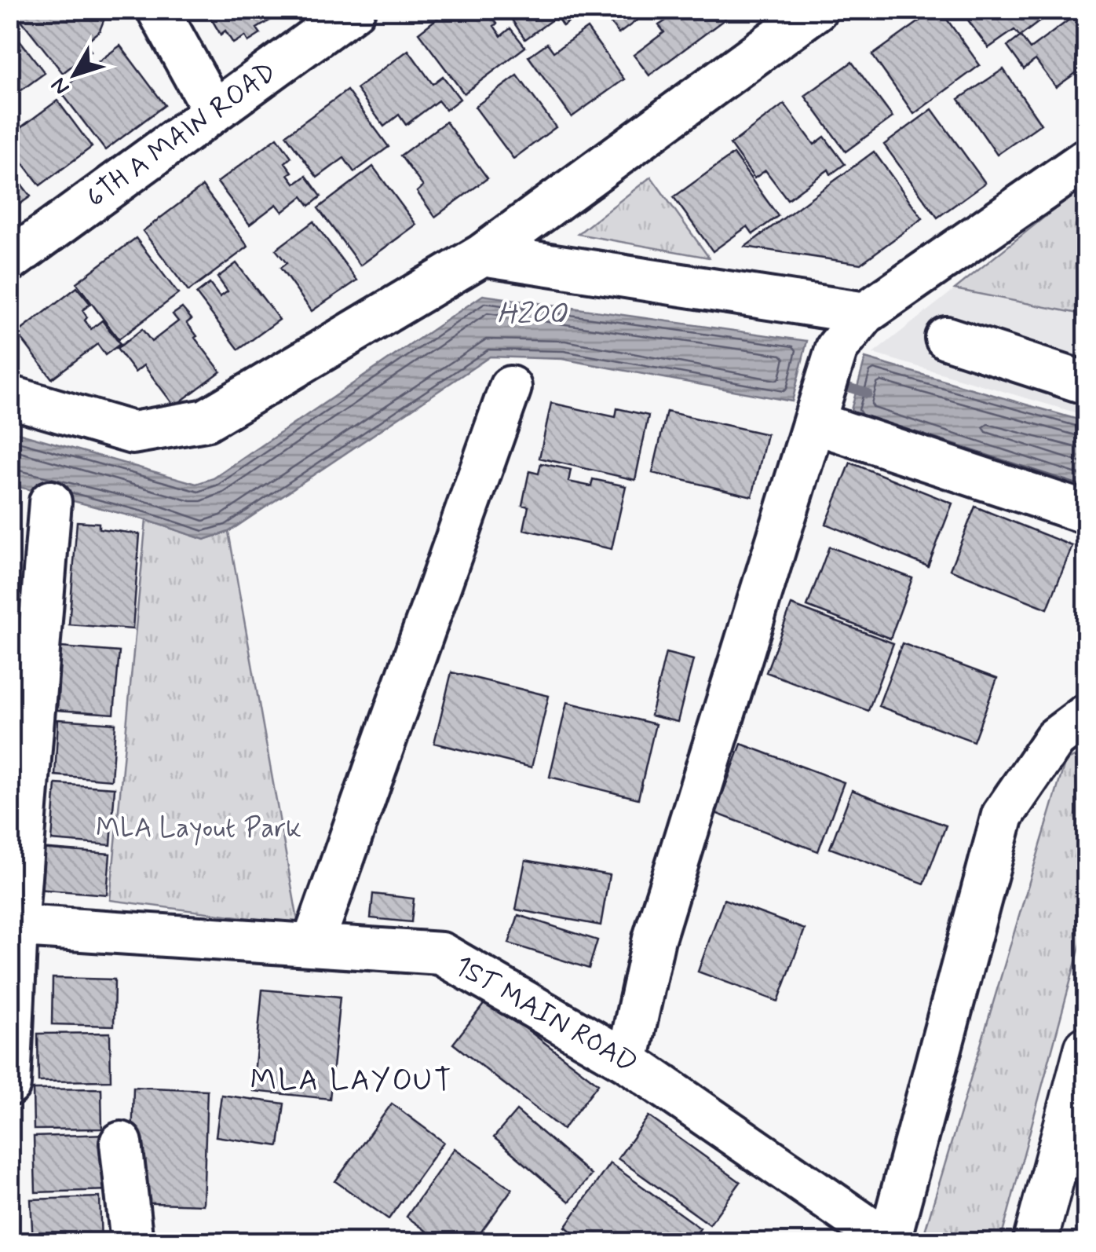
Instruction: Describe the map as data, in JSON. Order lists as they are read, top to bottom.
{
  "streets": {
    "street": ["6TH A MAIN ROAD", "1ST MAIN ROAD"]
  },
  "districts": ["MLA LAYOUT"],
  "water": ["H200"],
  "parks": ["MLA Layout Park"],
  "north": "bottom left"
}
